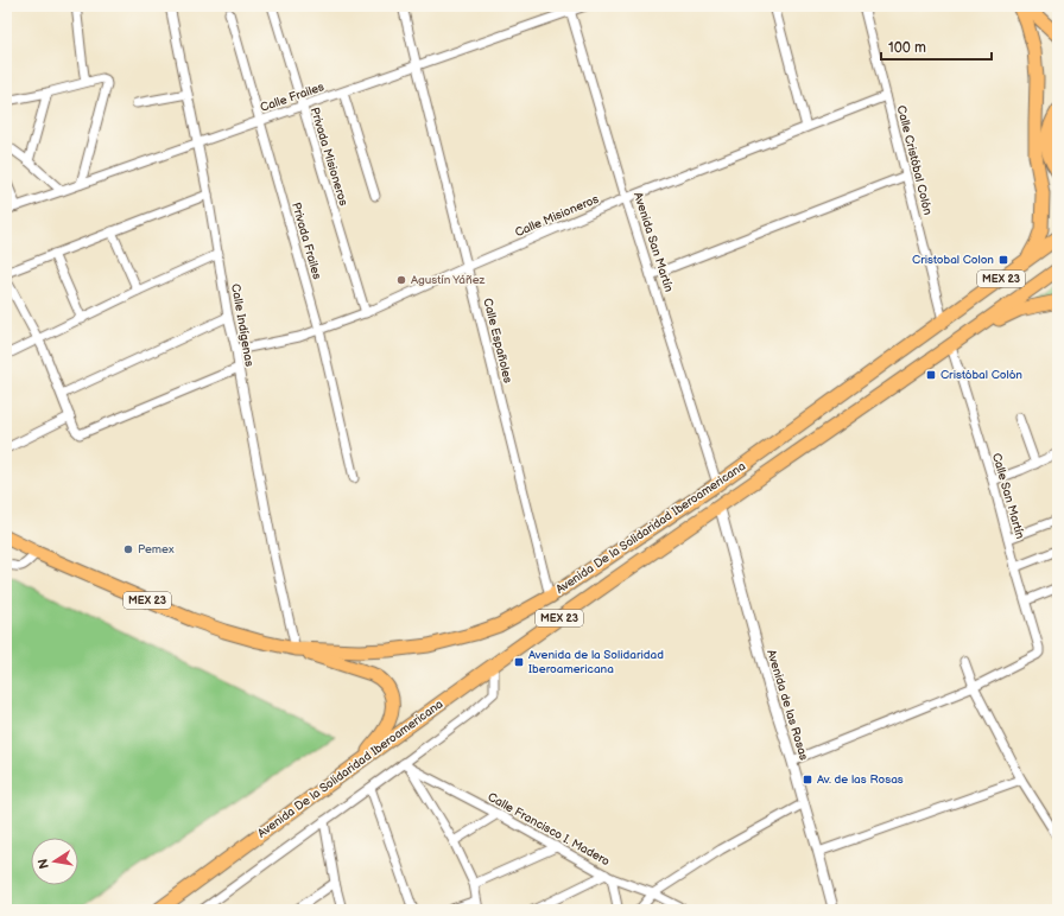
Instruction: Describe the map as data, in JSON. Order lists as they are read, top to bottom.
{
  "streets": {
    "highway": ["MEX 23", "Avenida De la Solidaridad Iberoamericana"],
    "street": [
      "Calle Frailes",
      "Privada Misioneros",
      "Calle Cristóbal Colón",
      "Calle Misioneros",
      "Privada Frailes",
      "Avenida San Martín",
      "Calle Indígenas",
      "Calle Españoles",
      "Calle San Martín",
      "Avenida de las Rosas",
      "Calle Francisco I. Madero"
    ]
  },
  "crossings": [
    ["Calle Frailes", "Privada Misioneros"],
    ["Calle Frailes", "Privada Frailes"],
    ["Calle Frailes", "Avenida San Martín"],
    ["Calle Frailes", "Calle Indígenas"],
    ["Calle Frailes", "Calle Españoles"],
    ["Privada Misioneros", "Calle Misioneros"],
    ["Calle Cristóbal Colón", "Calle Misioneros"],
    ["Calle Cristóbal Colón", "Avenida De la Solidaridad Iberoamericana"],
    ["Calle Misioneros", "Privada Frailes"],
    ["Calle Misioneros", "Avenida San Martín"],
    ["Calle Misioneros", "Calle Indígenas"],
    ["Calle Misioneros", "Calle Españoles"],
    ["Avenida San Martín", "Avenida De la Solidaridad Iberoamericana"],
    ["Calle Indígenas", "Avenida De la Solidaridad Iberoamericana"],
    ["Calle Españoles", "Avenida De la Solidaridad Iberoamericana"],
    ["Calle San Martín", "Avenida De la Solidaridad Iberoamericana"],
    ["Avenida De la Solidaridad Iberoamericana", "Avenida de las Rosas"]
  ],
  "places": {
    "transit": [
      "Cristobal Colon",
      "Cristóbal Colón",
      "Avenida de la Solidaridad Iberoamericana",
      "Av. de las Rosas"
    ],
    "other": ["Agustín Yáñez", "Pemex"]
  },
  "scale_bar": "100 m",
  "north": "left"
}
